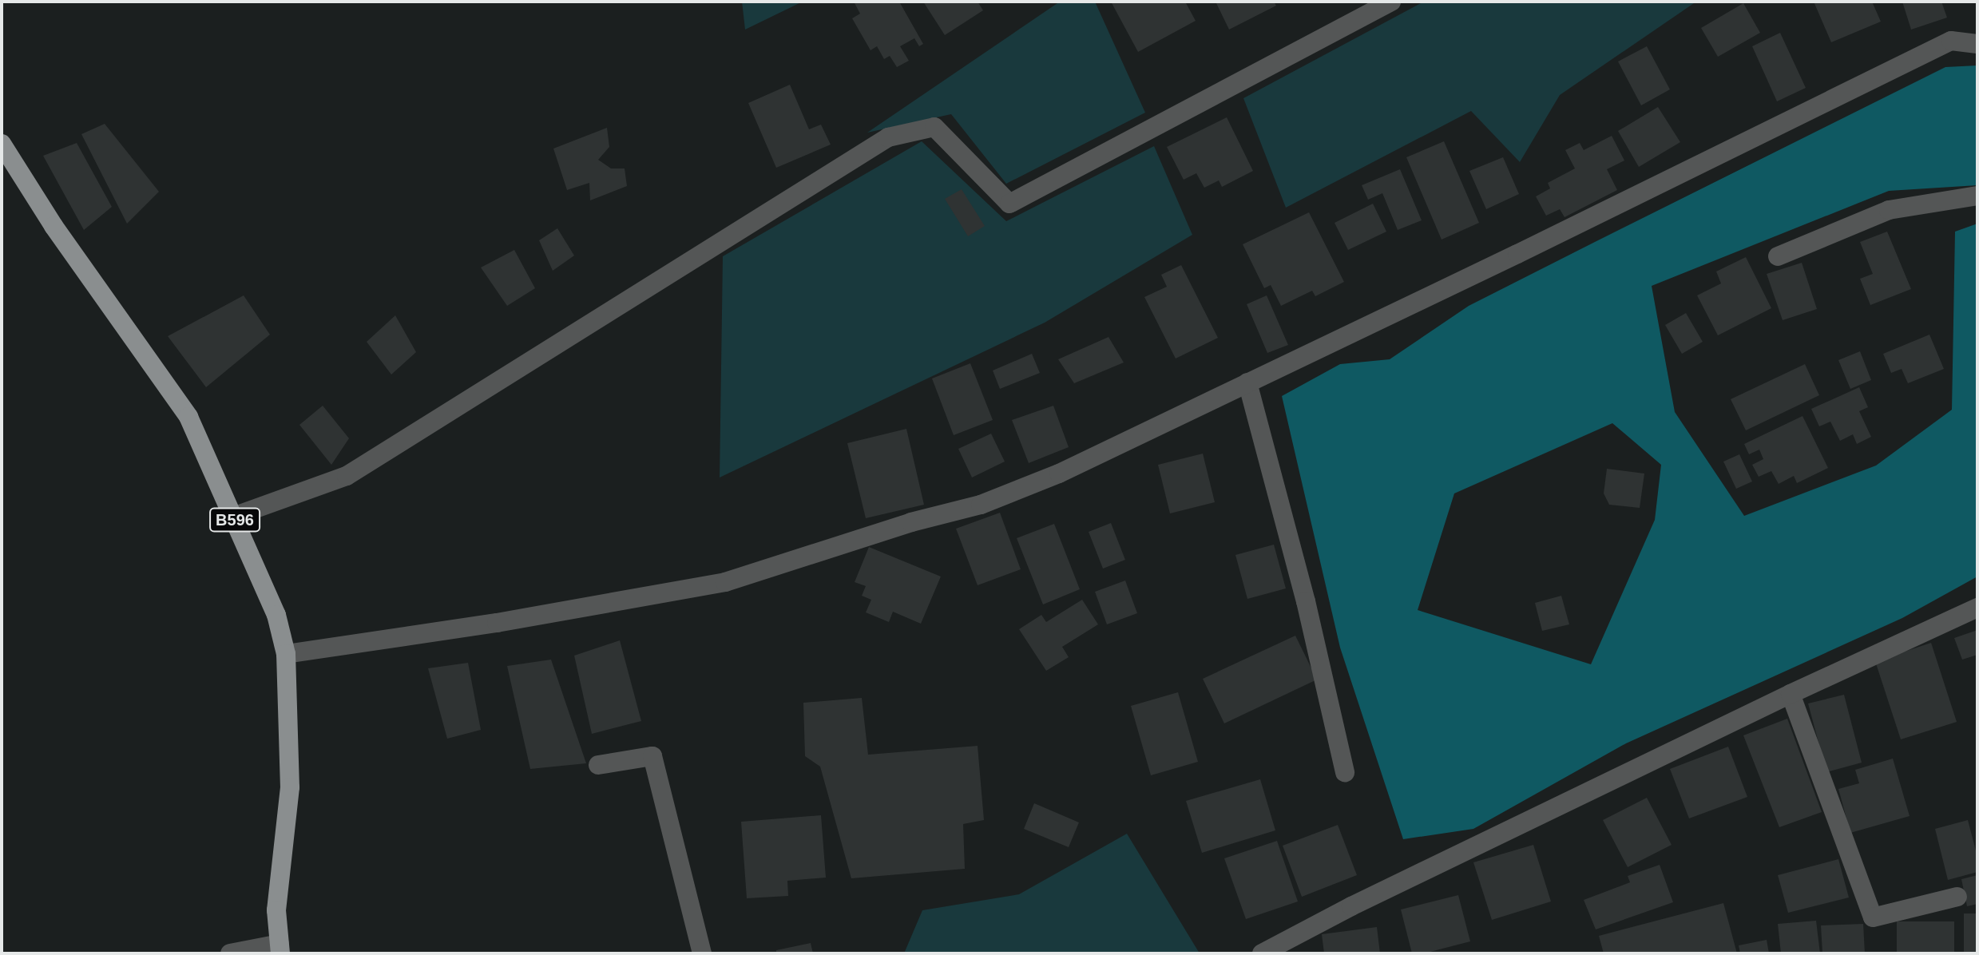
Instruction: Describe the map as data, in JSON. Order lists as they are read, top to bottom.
{
  "streets": {
    "main road": ["B596"]
  }
}
